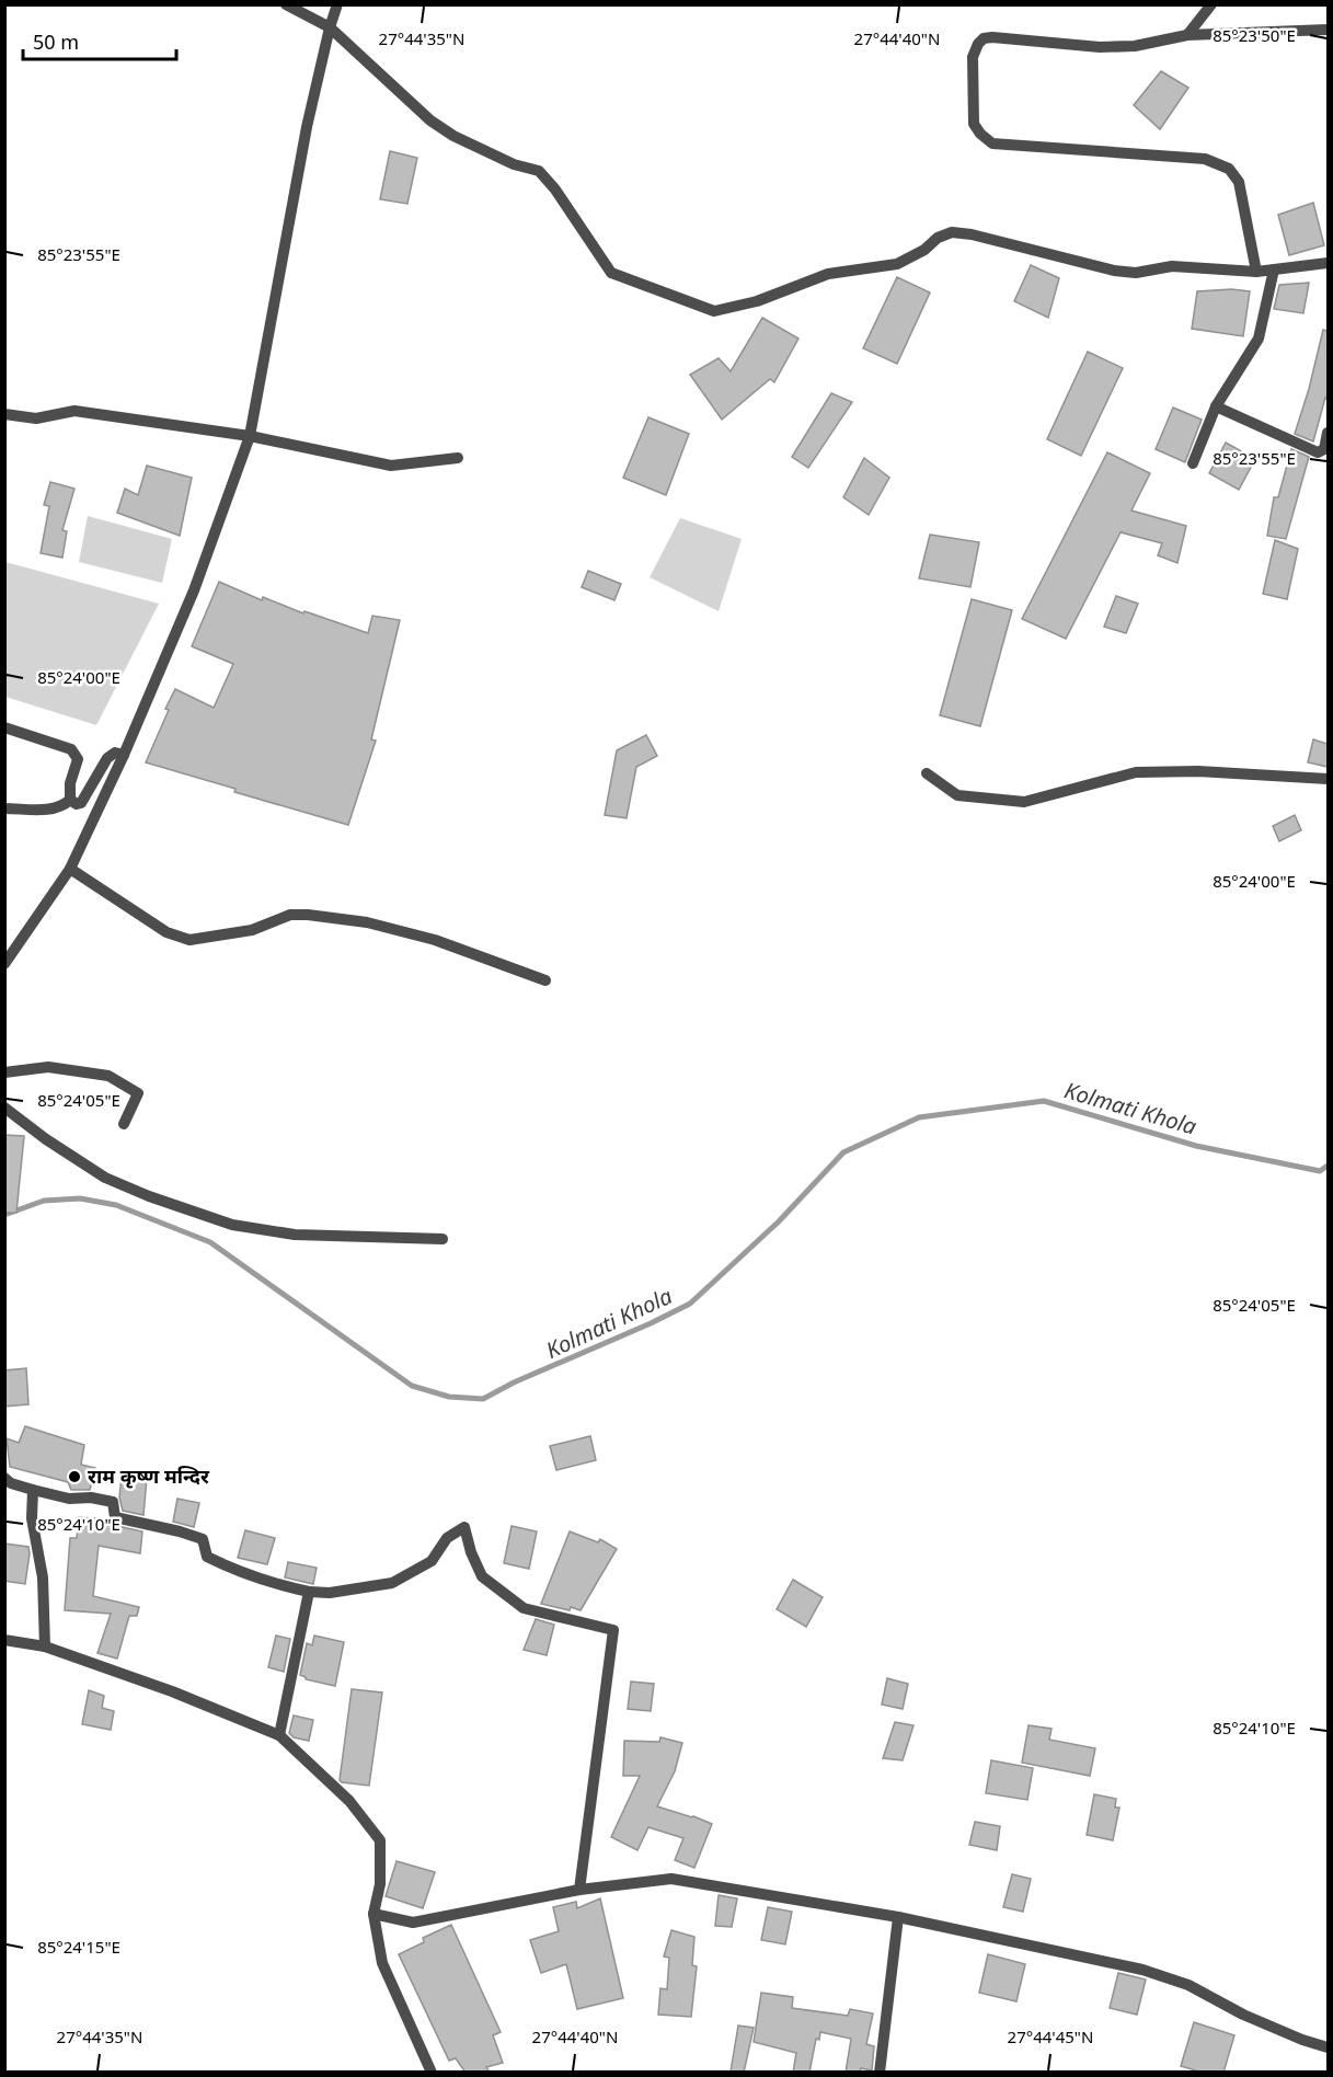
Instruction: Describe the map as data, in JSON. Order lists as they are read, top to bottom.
{
  "water": ["Kolmati Khola"],
  "places": ["राम कृष्ण मन्दिर"],
  "scale_bar": "50 m",
  "coordinates": [
    "85°23'50\"E",
    "27°44'35\"N",
    "27°44'40\"N",
    "85°23'55\"E",
    "85°24'00\"E",
    "85°24'05\"E",
    "85°24'10\"E",
    "85°24'15\"E",
    "27°44'45\"N"
  ]
}
